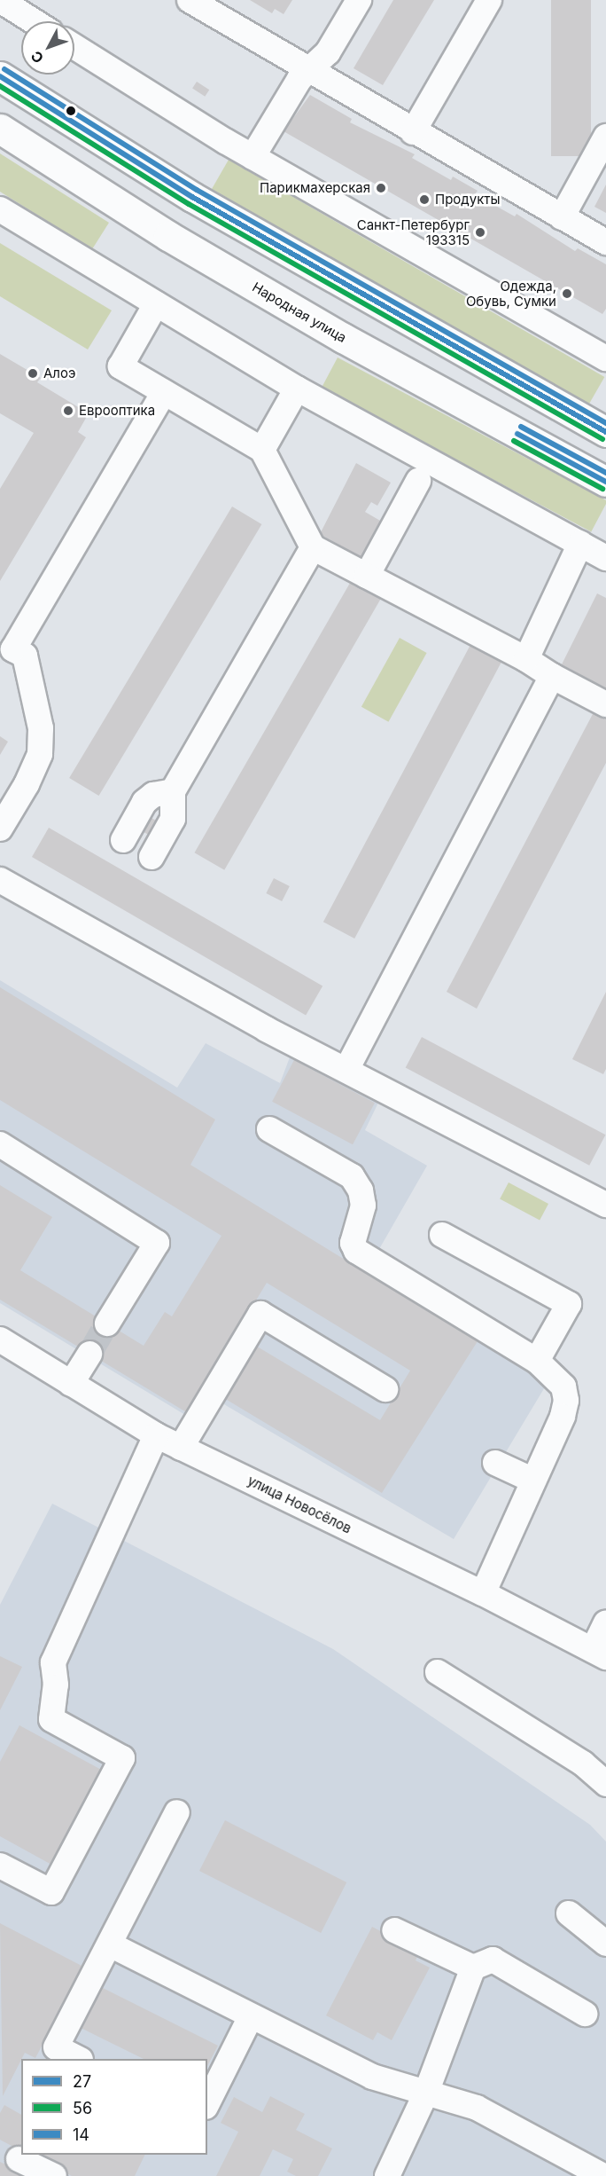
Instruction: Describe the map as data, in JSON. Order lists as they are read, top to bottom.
{
  "streets": {
    "main road": ["Народная улица"],
    "street": ["улица Новосёлов"]
  },
  "places": [
    "Парикмахерская",
    "Продукты",
    "Санкт-Петербург 193315",
    "Одежда, Обувь, Сумки",
    "Алоэ",
    "Еврооптика"
  ],
  "lines": ["transit line 14", "transit line 27", "transit line 56"],
  "legend": ["27", "56", "14"],
  "north": "bottom left"
}
